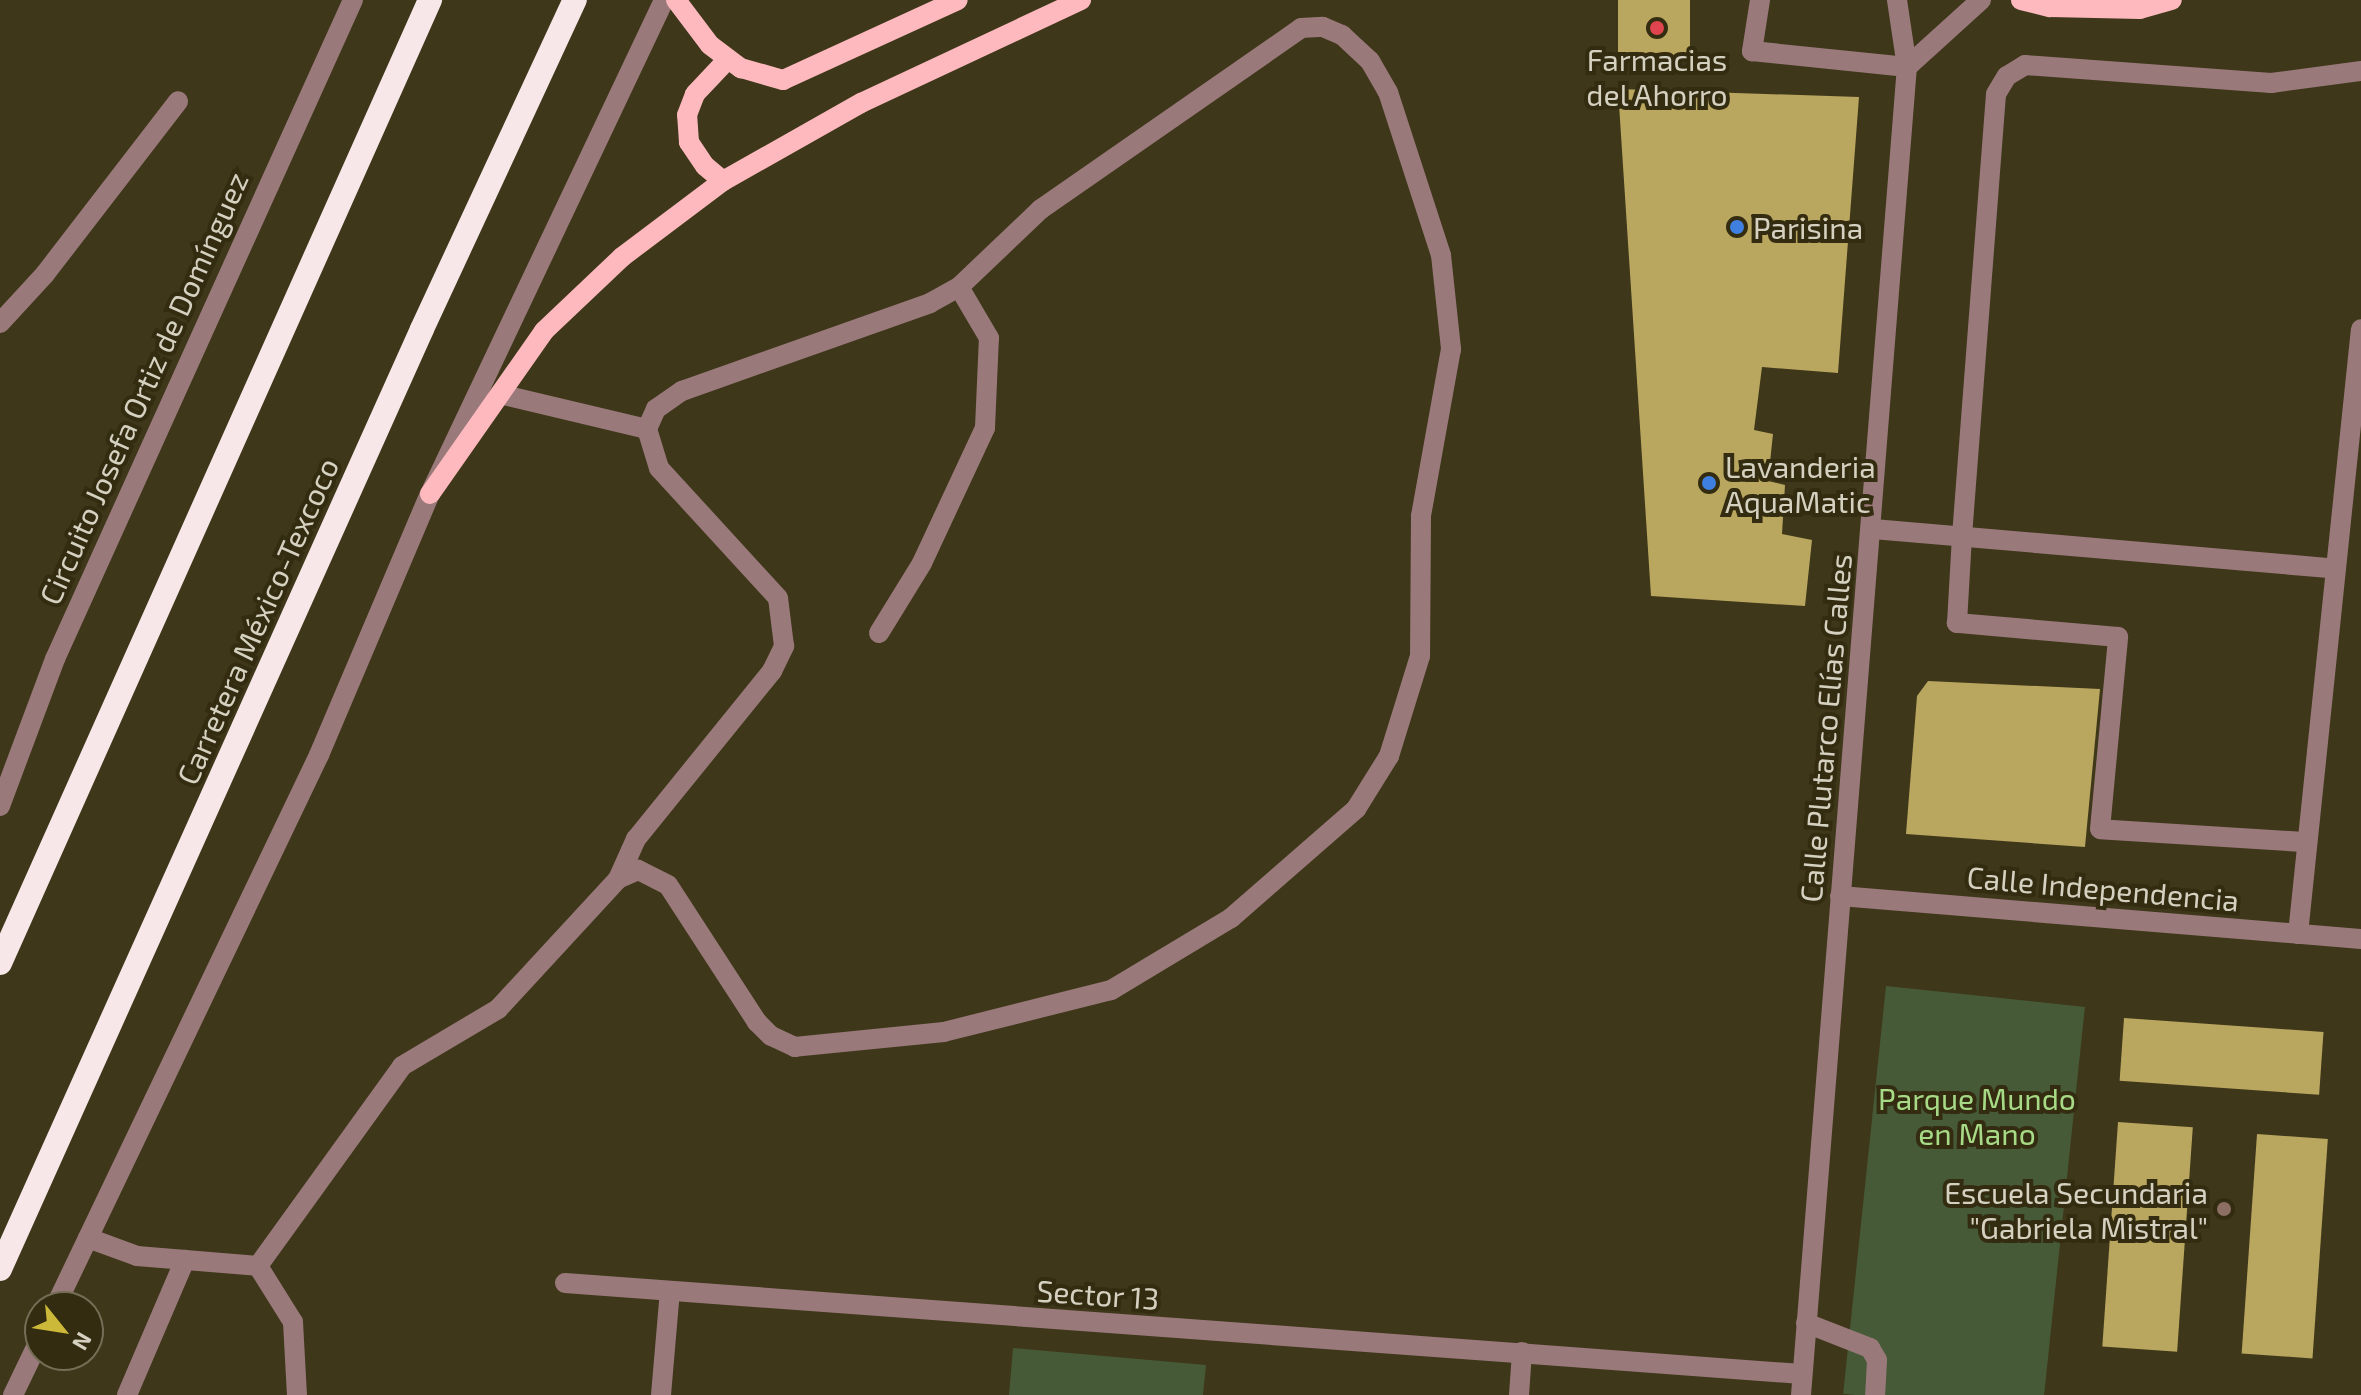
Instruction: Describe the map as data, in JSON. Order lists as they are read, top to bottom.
{
  "streets": {
    "highway": ["Carretera México-Texcoco"],
    "street": [
      "Circuito Josefa Ortiz de Domínguez",
      "Calle Plutarco Elías Calles",
      "Calle Independencia",
      "Sector 13"
    ]
  },
  "crossings": [
    ["Calle Plutarco Elías Calles", "Calle Independencia"],
    ["Calle Plutarco Elías Calles", "Sector 13"]
  ],
  "parks": ["Parque Mundo en Mano"],
  "places": [
    "Farmacias del Ahorro",
    "Parisina",
    "Lavanderia AquaMatic",
    "Escuela Secundaria \"Gabriela Mistral\""
  ],
  "north": "bottom right"
}
